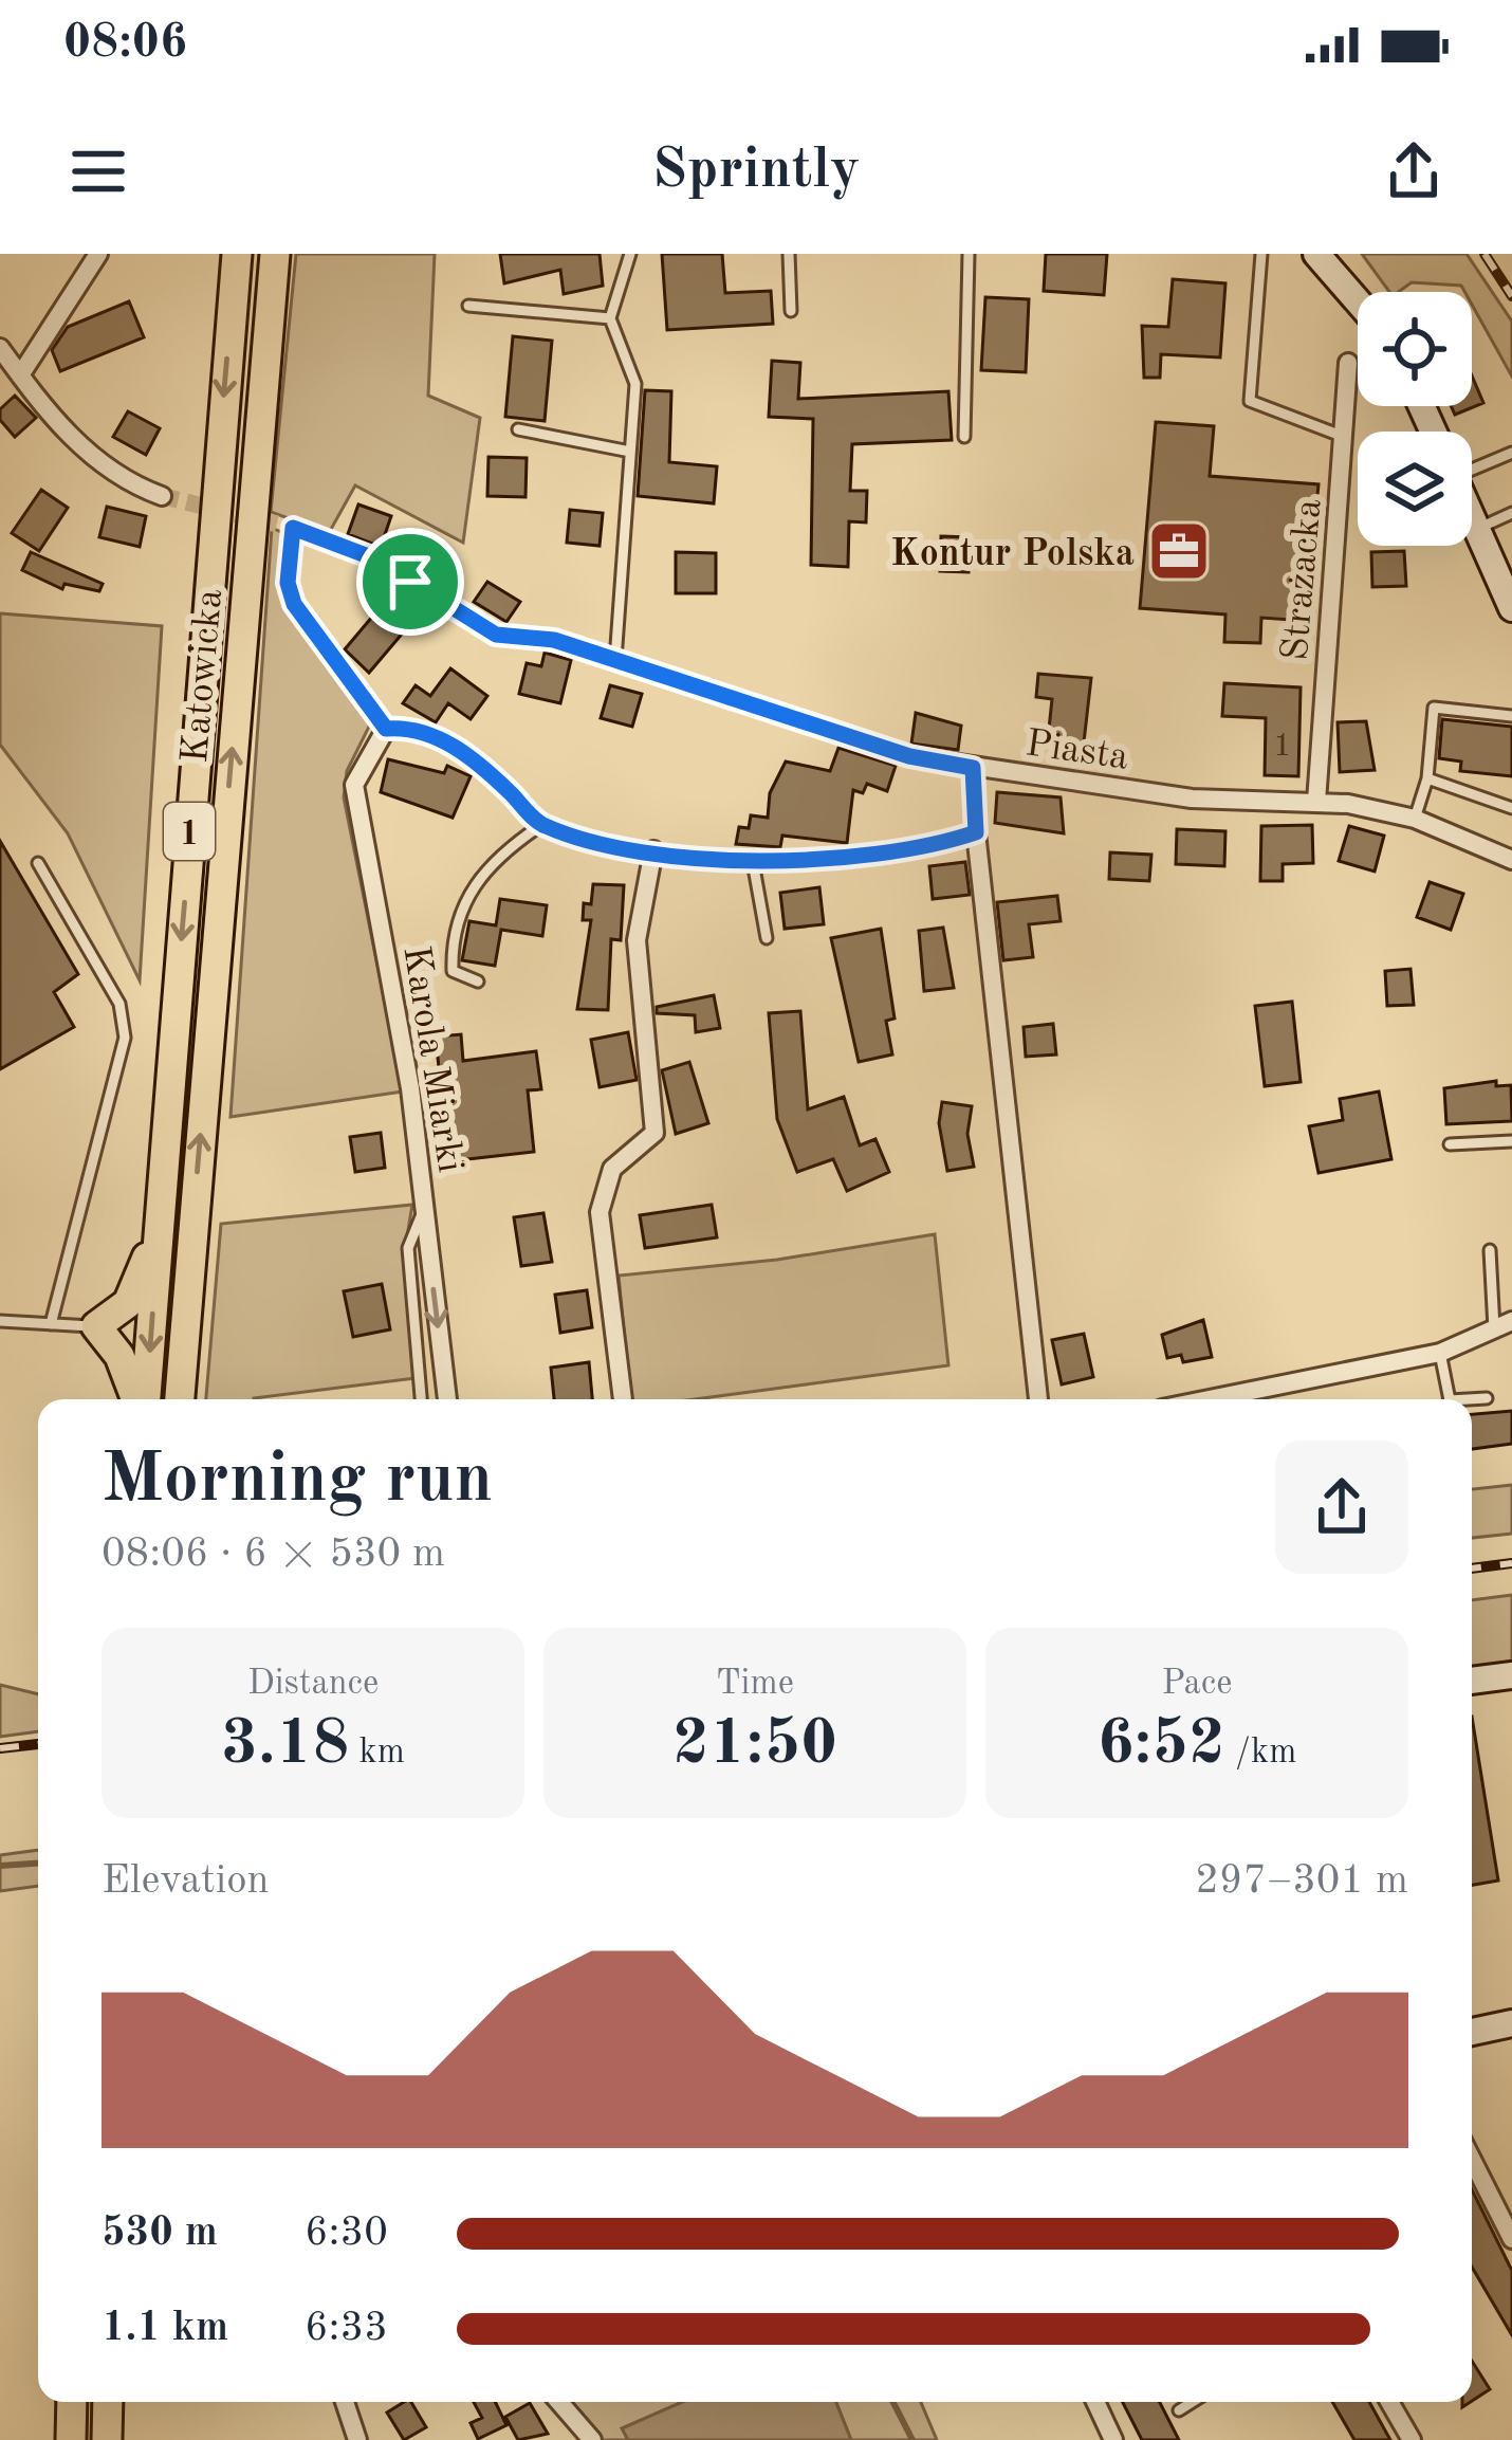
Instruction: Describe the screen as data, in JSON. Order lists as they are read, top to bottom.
{
  "streets": {
    "main road": ["Katowicka", "1"],
    "street": ["Strażacka", "Piasta", "Karola Miarki"]
  },
  "crossings": [
    ["Strażacka", "Piasta"],
    ["Piasta", "Karola Miarki"]
  ],
  "places": {
    "office": ["Kontur Polska"]
  },
  "house_numbers": ["1"],
  "page": {
    "status": "08:06",
    "header": "Sprintly",
    "heading": ["Morning run", "08:06 · 6 × 530 m"],
    "stats": [
      ["Distance", "3.18 km"],
      ["Time", "21:50"],
      ["Pace", "6:52 /km"]
    ],
    "chart": ["Elevation", "297–301 m"],
    "list": [
      {
        "name": "530 m",
        "note": "6:30"
      },
      {
        "name": "1.1 km",
        "note": "6:33"
      }
    ]
  }
}
